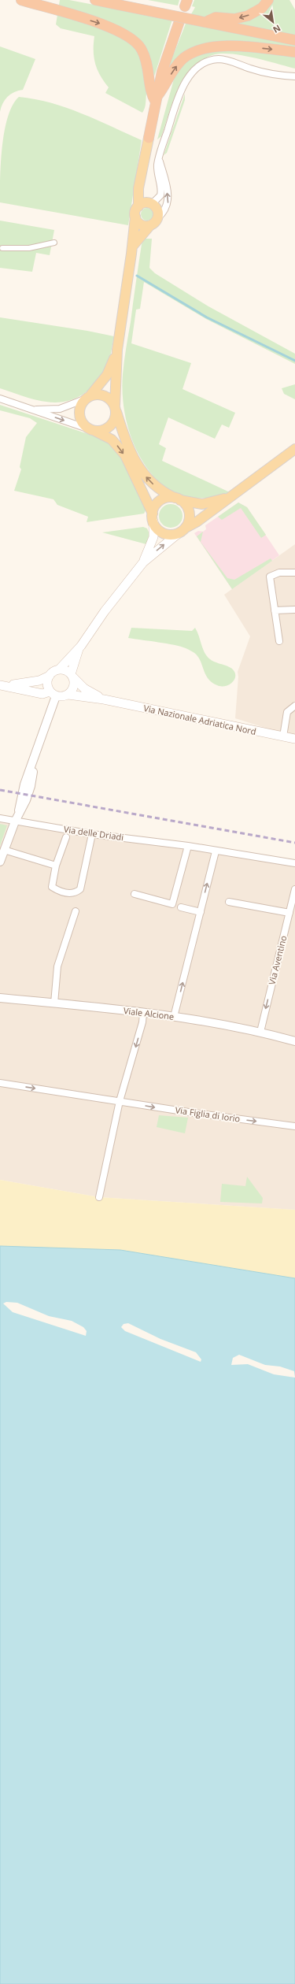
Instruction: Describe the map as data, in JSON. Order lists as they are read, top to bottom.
{
  "streets": {
    "main road": ["Via Nazionale Adriatica Nord"],
    "street": [
      "Via delle Driadi",
      "Via Aventino",
      "Viale Alcione",
      "Via Figlia di Iorio"
    ]
  },
  "crossings": [
    ["Via Aventino", "Viale Alcione"]
  ],
  "one_way": ["Via Aventino", "Via Figlia di Iorio"],
  "north": "bottom right"
}
